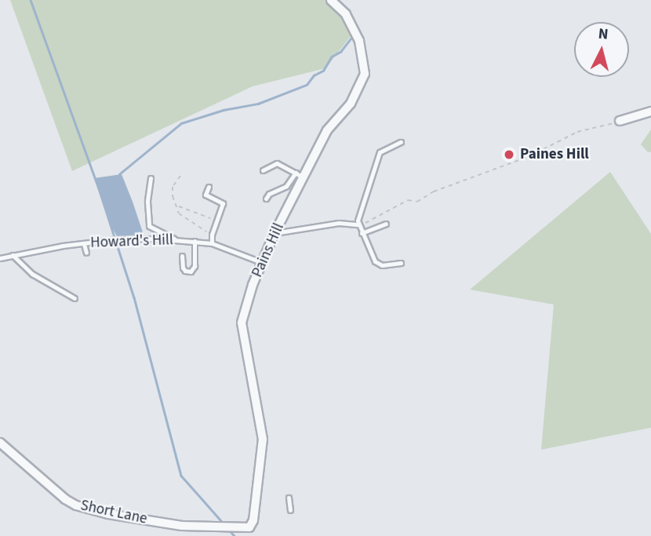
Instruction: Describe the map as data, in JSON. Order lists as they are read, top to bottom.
{
  "streets": {
    "street": ["Pains Hill", "Short Lane"],
    "lane": ["Howard's Hill"]
  },
  "crossings": [
    ["Howard's Hill", "Pains Hill"],
    ["Pains Hill", "Short Lane"]
  ],
  "places": ["Paines Hill"],
  "north": "top"
}
